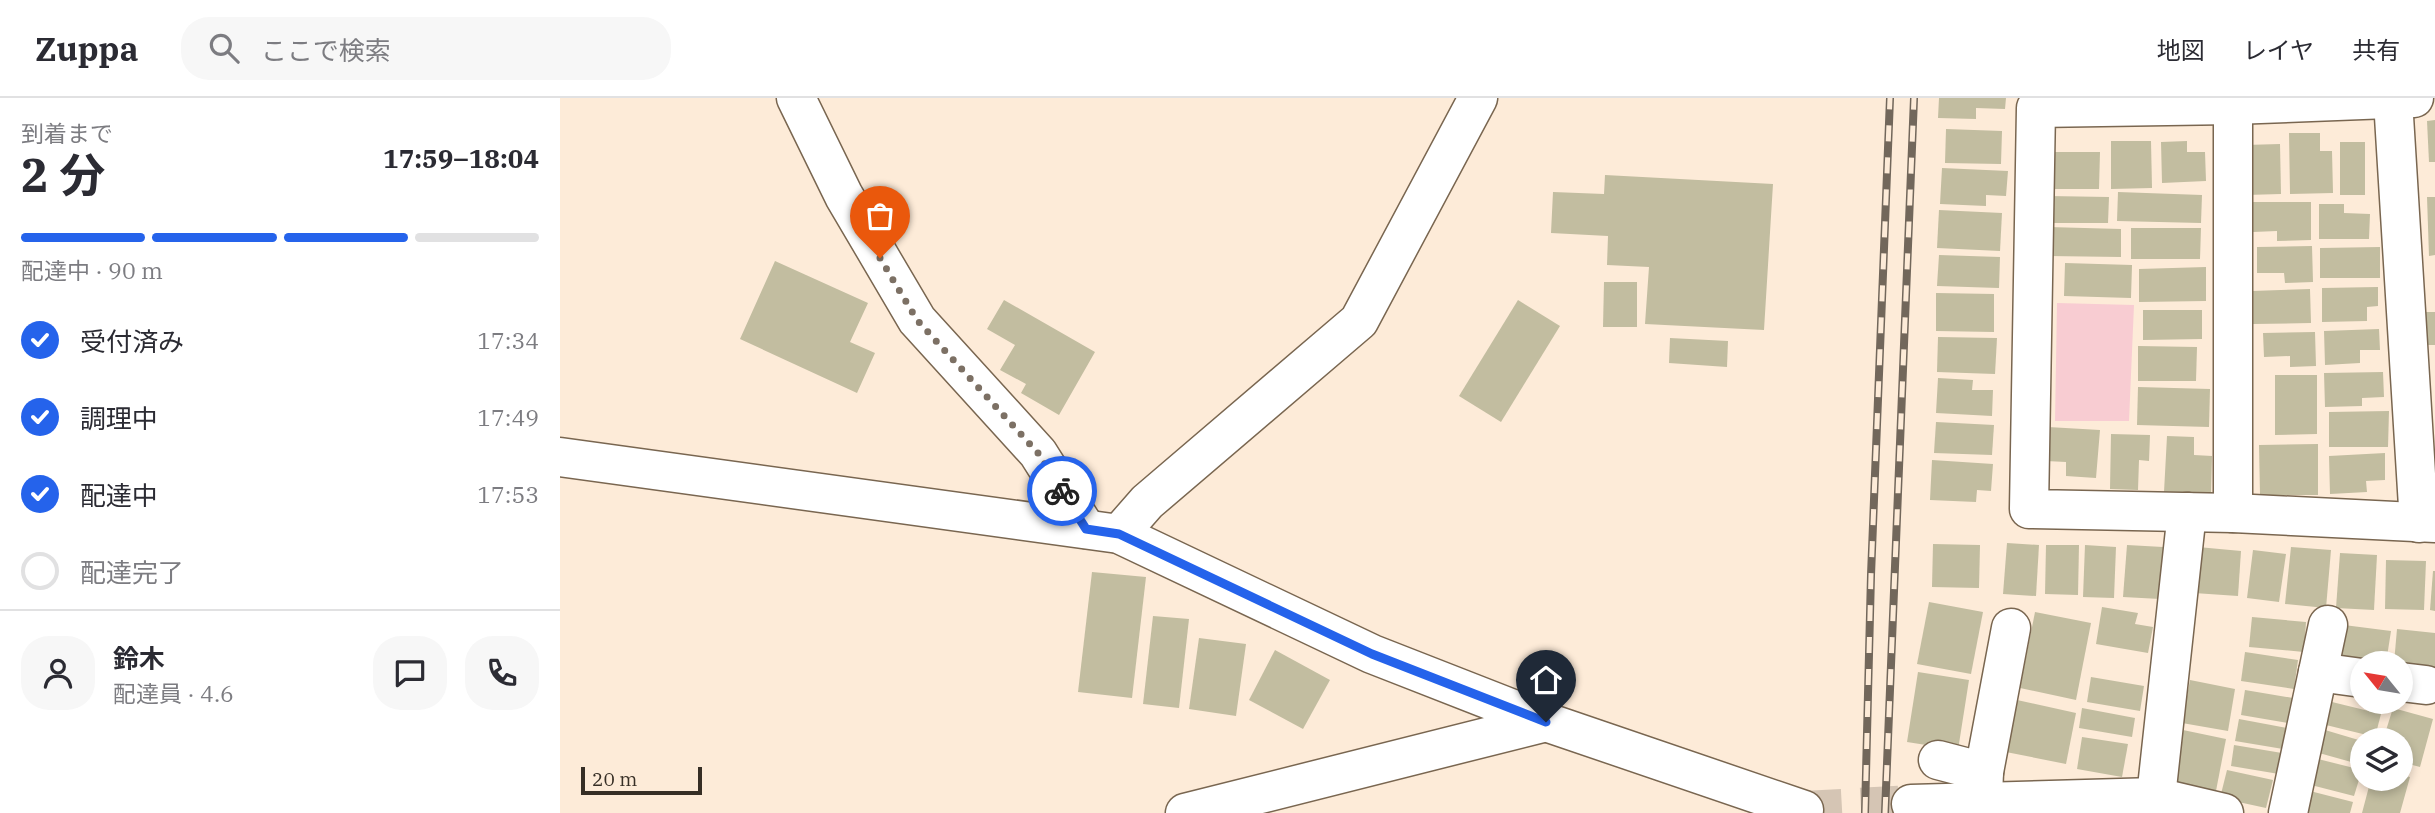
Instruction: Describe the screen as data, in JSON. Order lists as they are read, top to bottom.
{
  "scale_bar": "20 m",
  "north": "top left",
  "page": {
    "header": "Zuppa",
    "search": "ここで検索",
    "nav": ["地図", "レイヤ", "共有"],
    "heading": ["2 分", "到着まで", "17:59–18:04"],
    "panel": ["鈴木", "配達員 · 4.6"],
    "bar": "配達中 · 90 m",
    "list": [
      ["受付済み", "17:34"],
      ["調理中", "17:49"],
      ["配達中", "17:53"],
      "配達完了"
    ],
    "scale": "20 m"
  }
}
